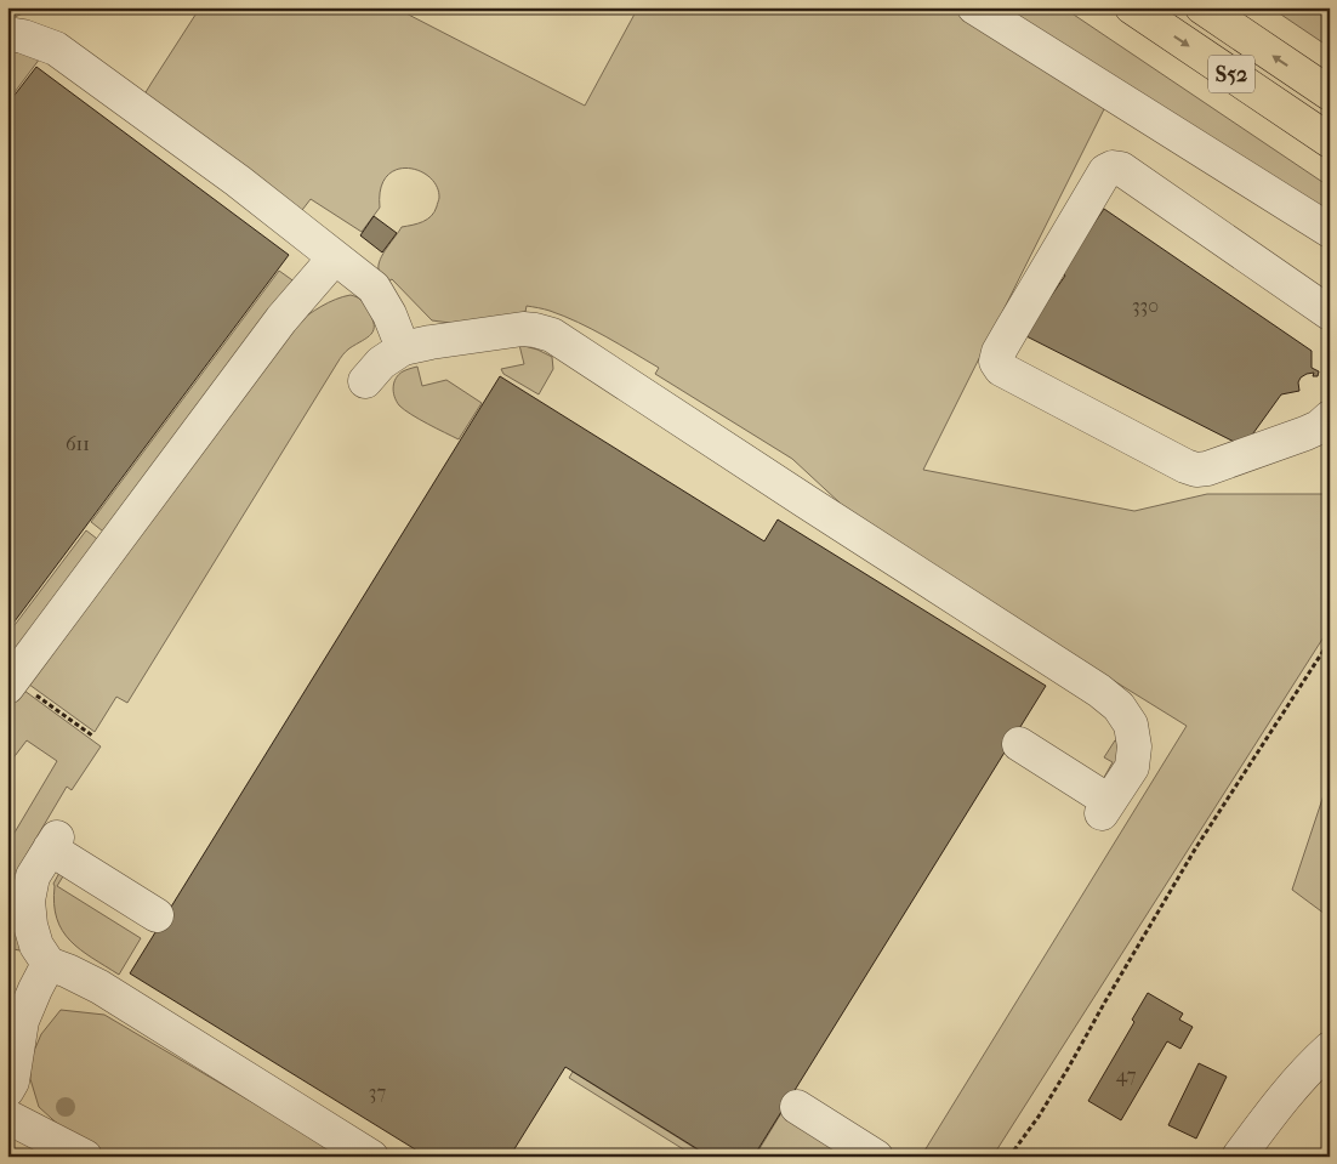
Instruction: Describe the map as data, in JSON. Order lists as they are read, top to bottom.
{
  "streets": {
    "highway": ["S52"]
  },
  "house_numbers": [
    "330",
    "611",
    "47",
    "37"
  ]
}
